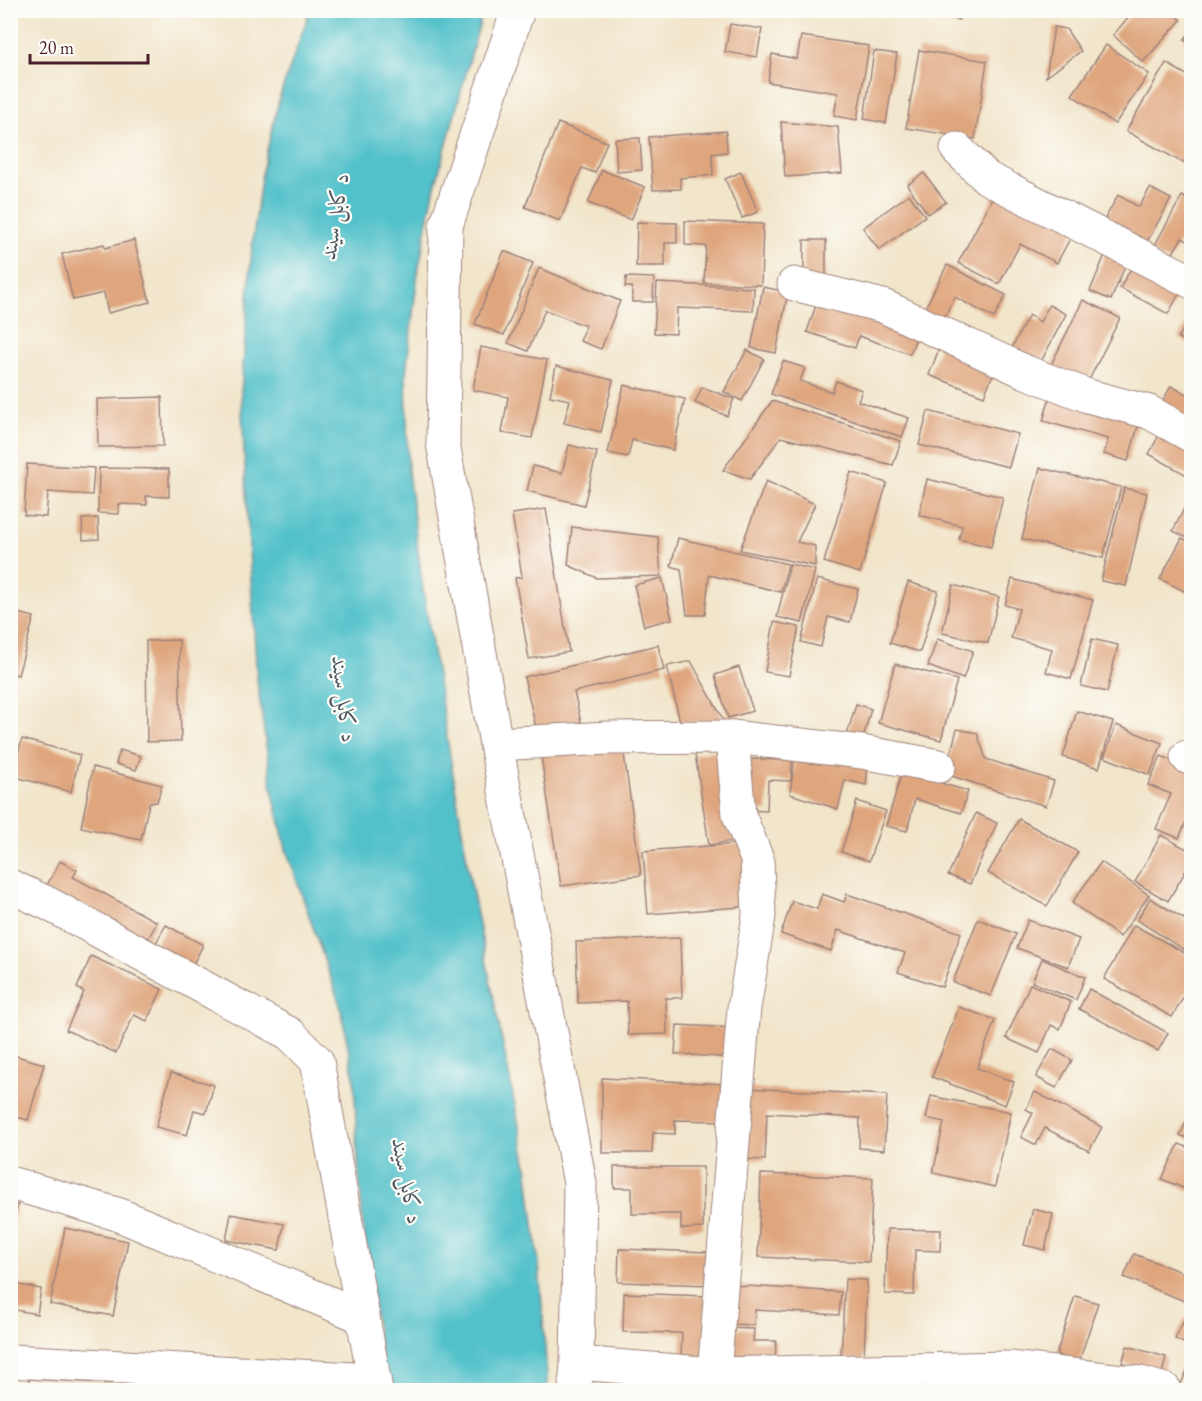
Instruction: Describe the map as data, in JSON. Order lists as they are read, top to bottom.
{
  "water": ["د کابل سيند"],
  "scale_bar": "20 m"
}
